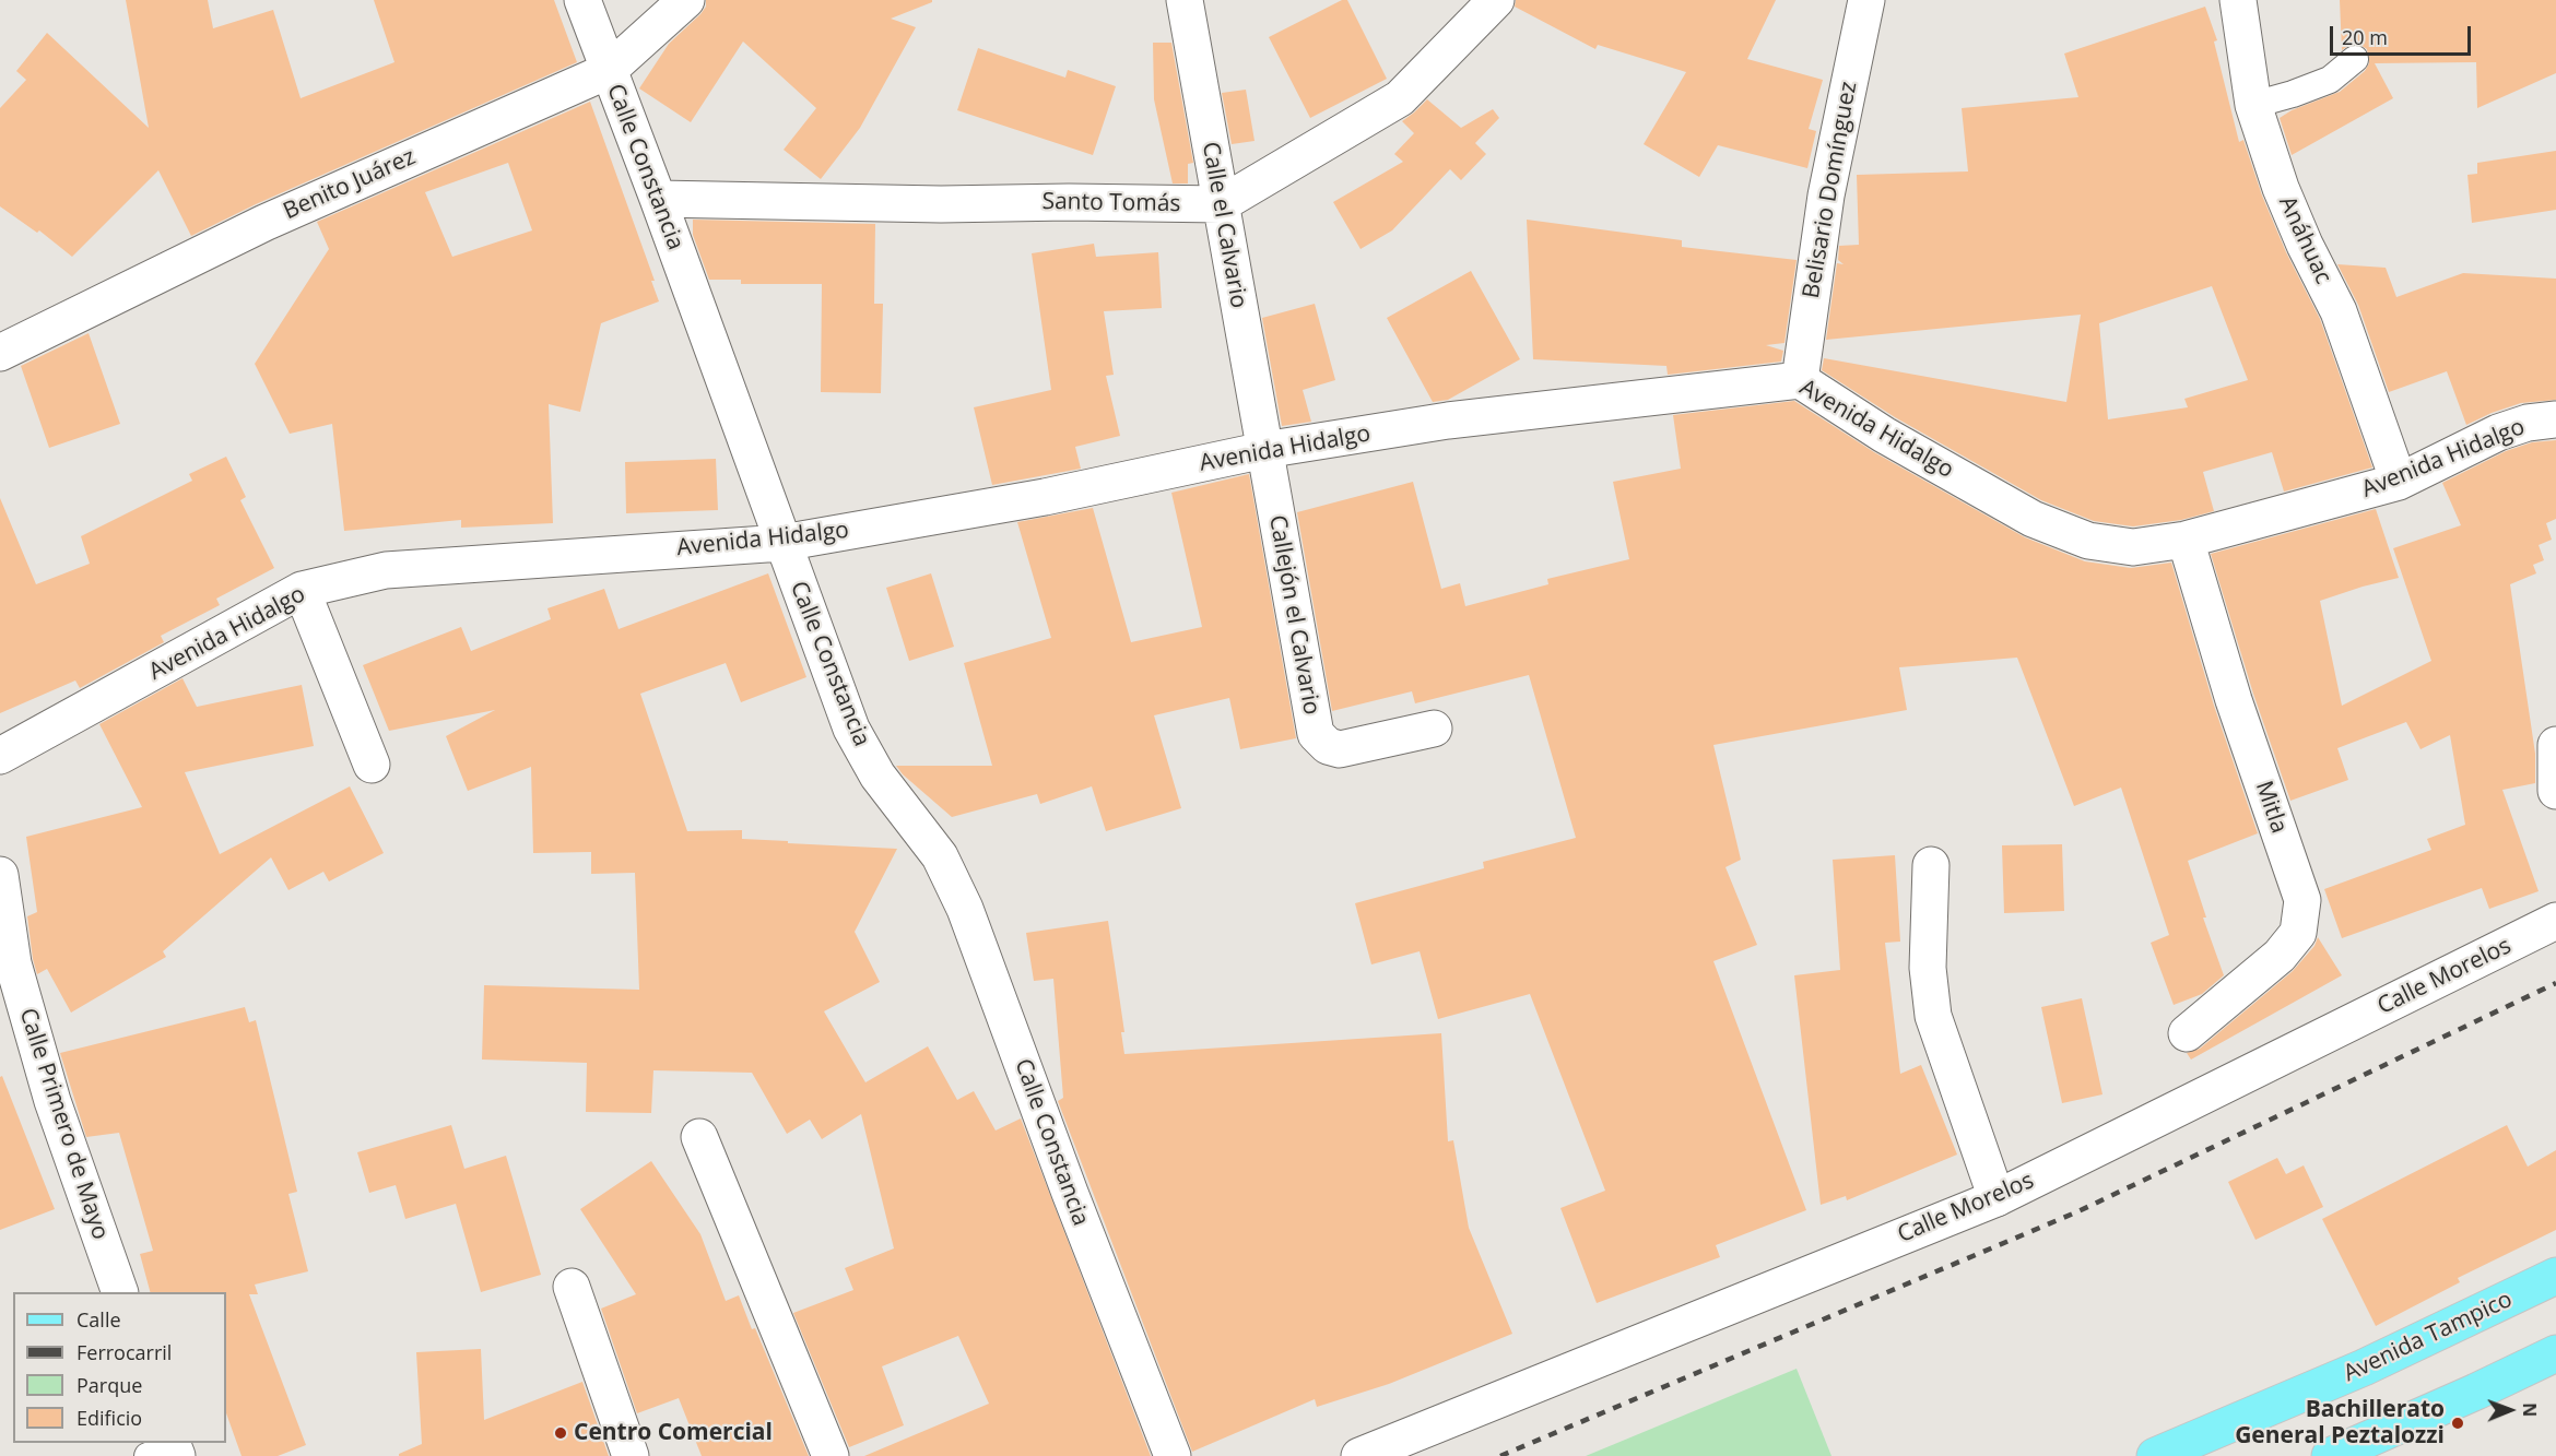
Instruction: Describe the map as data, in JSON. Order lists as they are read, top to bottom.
{
  "streets": {
    "main road": ["Avenida Tampico"],
    "street": [
      "Calle Constancia",
      "Benito Juárez",
      "Belisario Domínguez",
      "Santo Tomás",
      "Calle el Calvario",
      "Anáhuac",
      "Avenida Hidalgo",
      "Callejón el Calvario",
      "Mitla",
      "Calle Morelos",
      "Calle Primero de Mayo"
    ]
  },
  "crossings": [
    ["Calle Constancia", "Benito Juárez"],
    ["Calle Constancia", "Santo Tomás"],
    ["Calle Constancia", "Avenida Hidalgo"],
    ["Belisario Domínguez", "Avenida Hidalgo"],
    ["Santo Tomás", "Calle el Calvario"],
    ["Calle el Calvario", "Avenida Hidalgo"],
    ["Calle el Calvario", "Callejón el Calvario"],
    ["Anáhuac", "Avenida Hidalgo"],
    ["Avenida Hidalgo", "Callejón el Calvario"],
    ["Avenida Hidalgo", "Mitla"]
  ],
  "places": ["Bachillerato General Peztalozzi", "Centro Comercial"],
  "legend": [
    "Calle",
    "Ferrocarril",
    "Parque",
    "Edificio"
  ],
  "scale_bar": "20 m",
  "north": "right"
}
